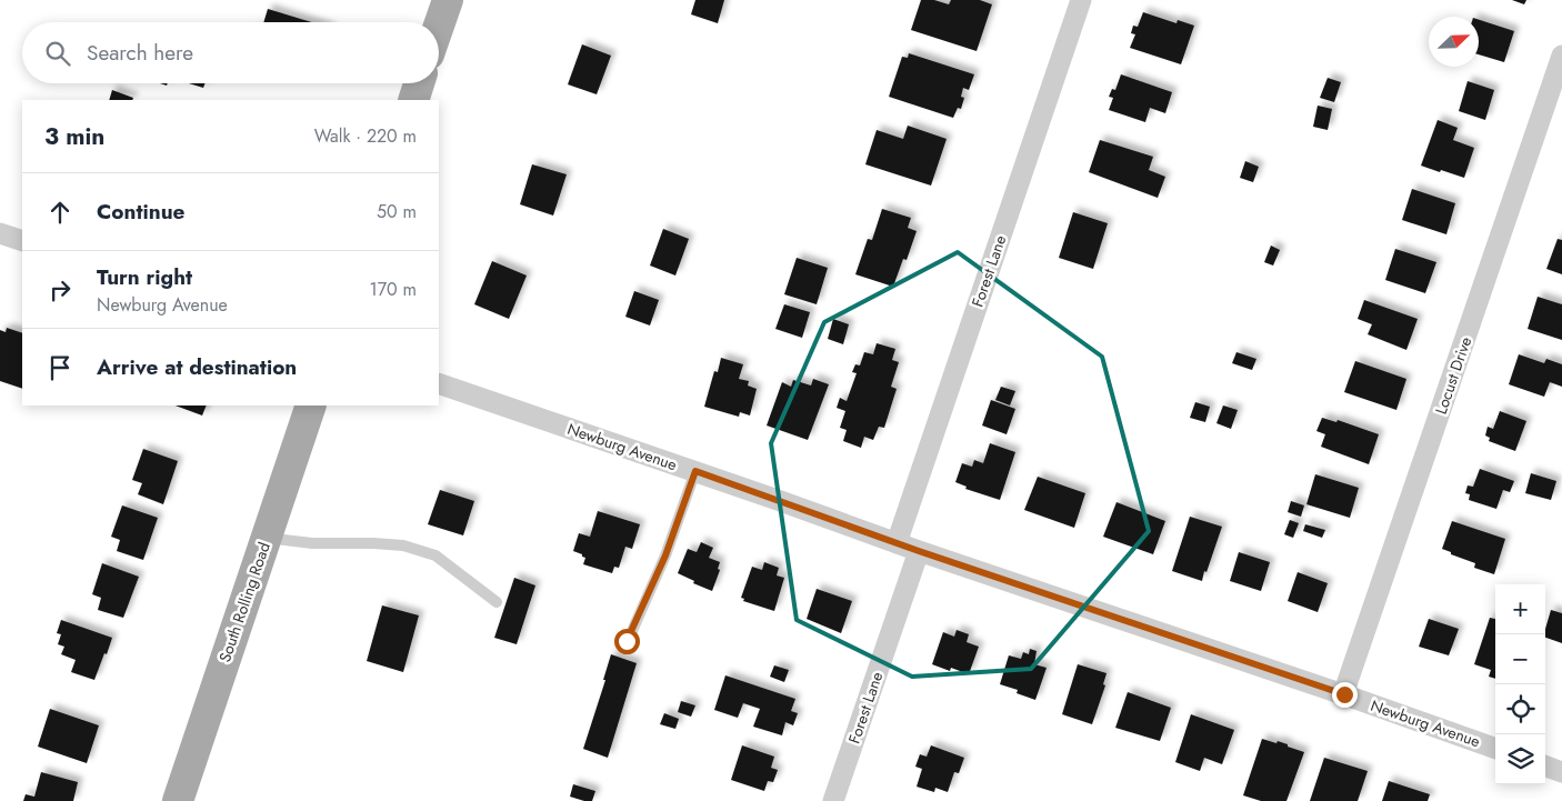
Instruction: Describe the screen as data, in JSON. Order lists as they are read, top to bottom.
{
  "streets": {
    "main road": ["South Rolling Road"],
    "street": ["Forest Lane", "Locust Drive", "Newburg Avenue"]
  },
  "crossings": [
    ["Forest Lane", "Newburg Avenue"],
    ["Locust Drive", "Newburg Avenue"]
  ],
  "north": "top right",
  "page": {
    "search": "Search here",
    "heading": ["3 min", "Walk · 220 m"],
    "list": [
      ["Continue", "50 m"],
      ["Turn right", "Newburg Avenue", "170 m"],
      "Arrive at destination"
    ],
    "map_buttons": ["+", "−"]
  }
}
